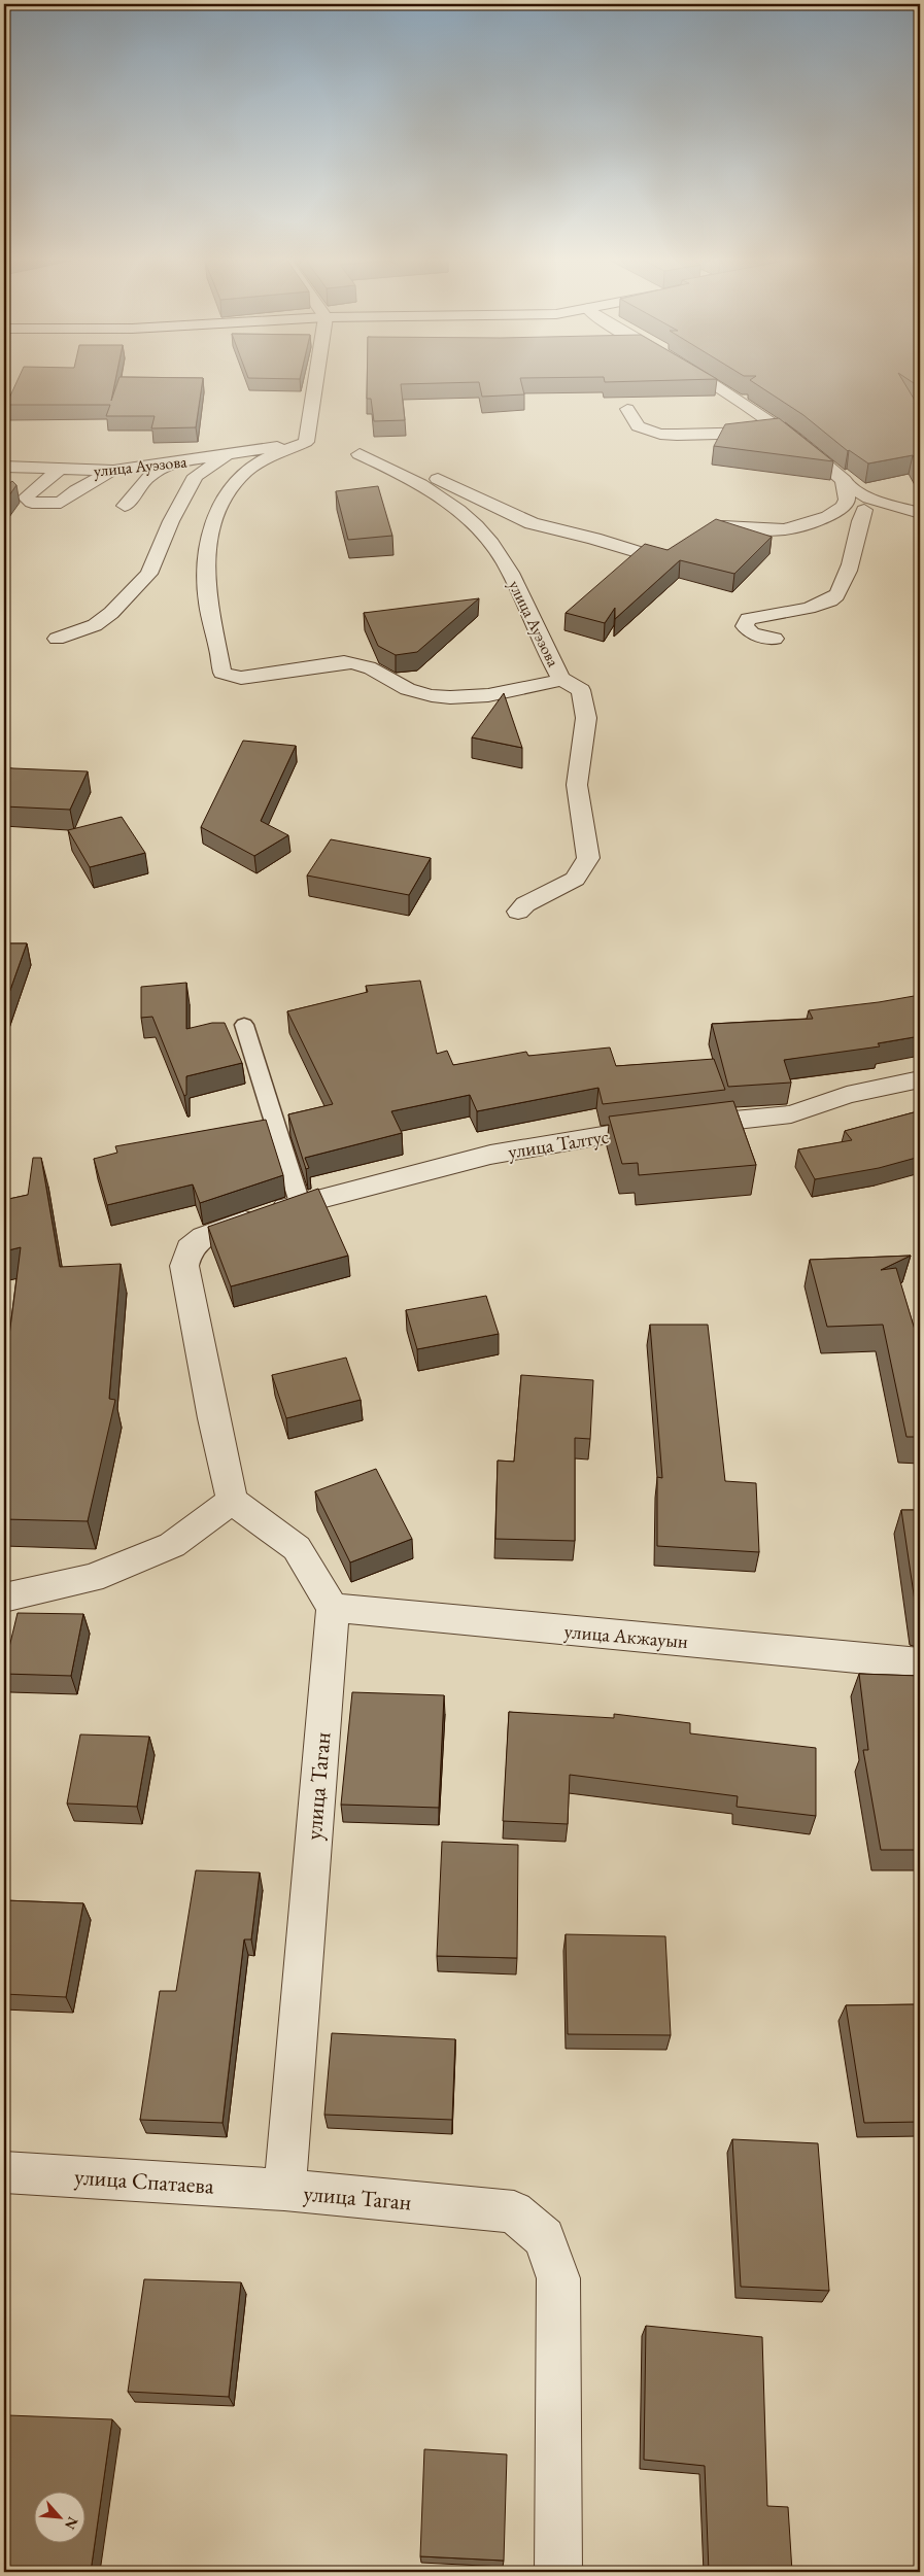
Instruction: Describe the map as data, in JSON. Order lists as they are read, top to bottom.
{
  "streets": {
    "street": [
      "улица Ауэзова",
      "улица Талтус",
      "улица Акжауын",
      "улица Таган",
      "улица Спатаева"
    ]
  },
  "crossings": [
    ["улица Акжауын", "улица Таган"],
    ["улица Таган", "улица Спатаева"]
  ],
  "north": "bottom right"
}
